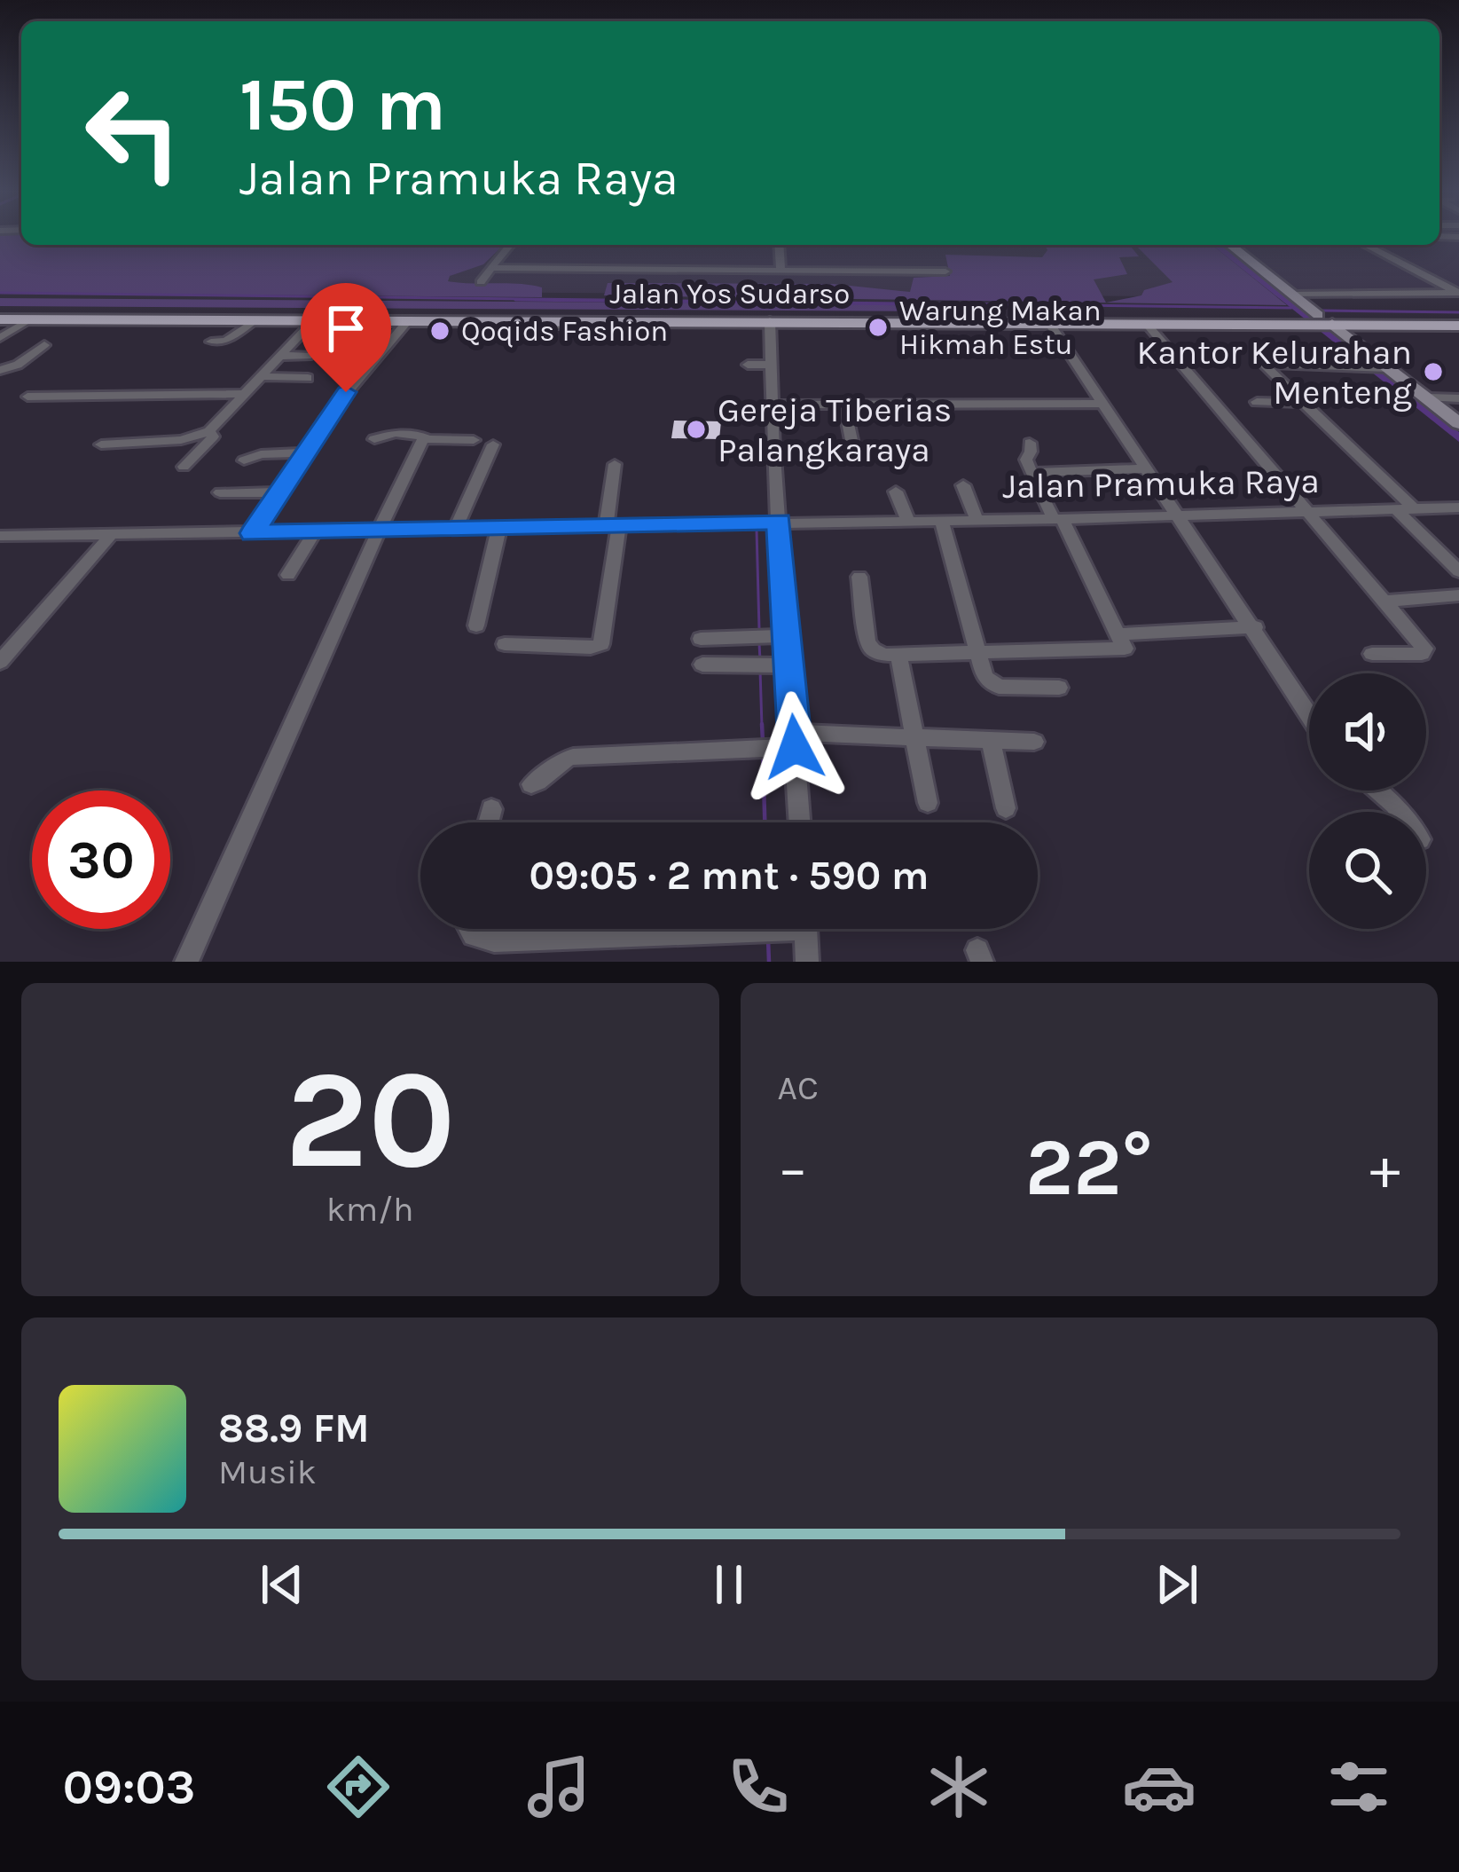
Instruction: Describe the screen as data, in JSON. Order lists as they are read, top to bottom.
{
  "streets": {
    "main road": ["Jalan Yos Sudarso"],
    "street": ["Jalan Pramuka Raya"]
  },
  "places": [
    "Warung Makan Hikmah Estu",
    "Qoqids Fashion",
    "Kantor Kelurahan Menteng",
    "Gereja Tiberias Palangkaraya"
  ],
  "page": {
    "turn": ["150 m", "Jalan Pramuka Raya"],
    "limit": "30",
    "trip": "09:05 · 2 mnt · 590 m",
    "tile": [
      ["20", "km/h"],
      "AC"
    ],
    "heat": ["−", "22°", "+"],
    "song": ["88.9 FM", "Musik"],
    "tabs": "09:03"
  }
}
